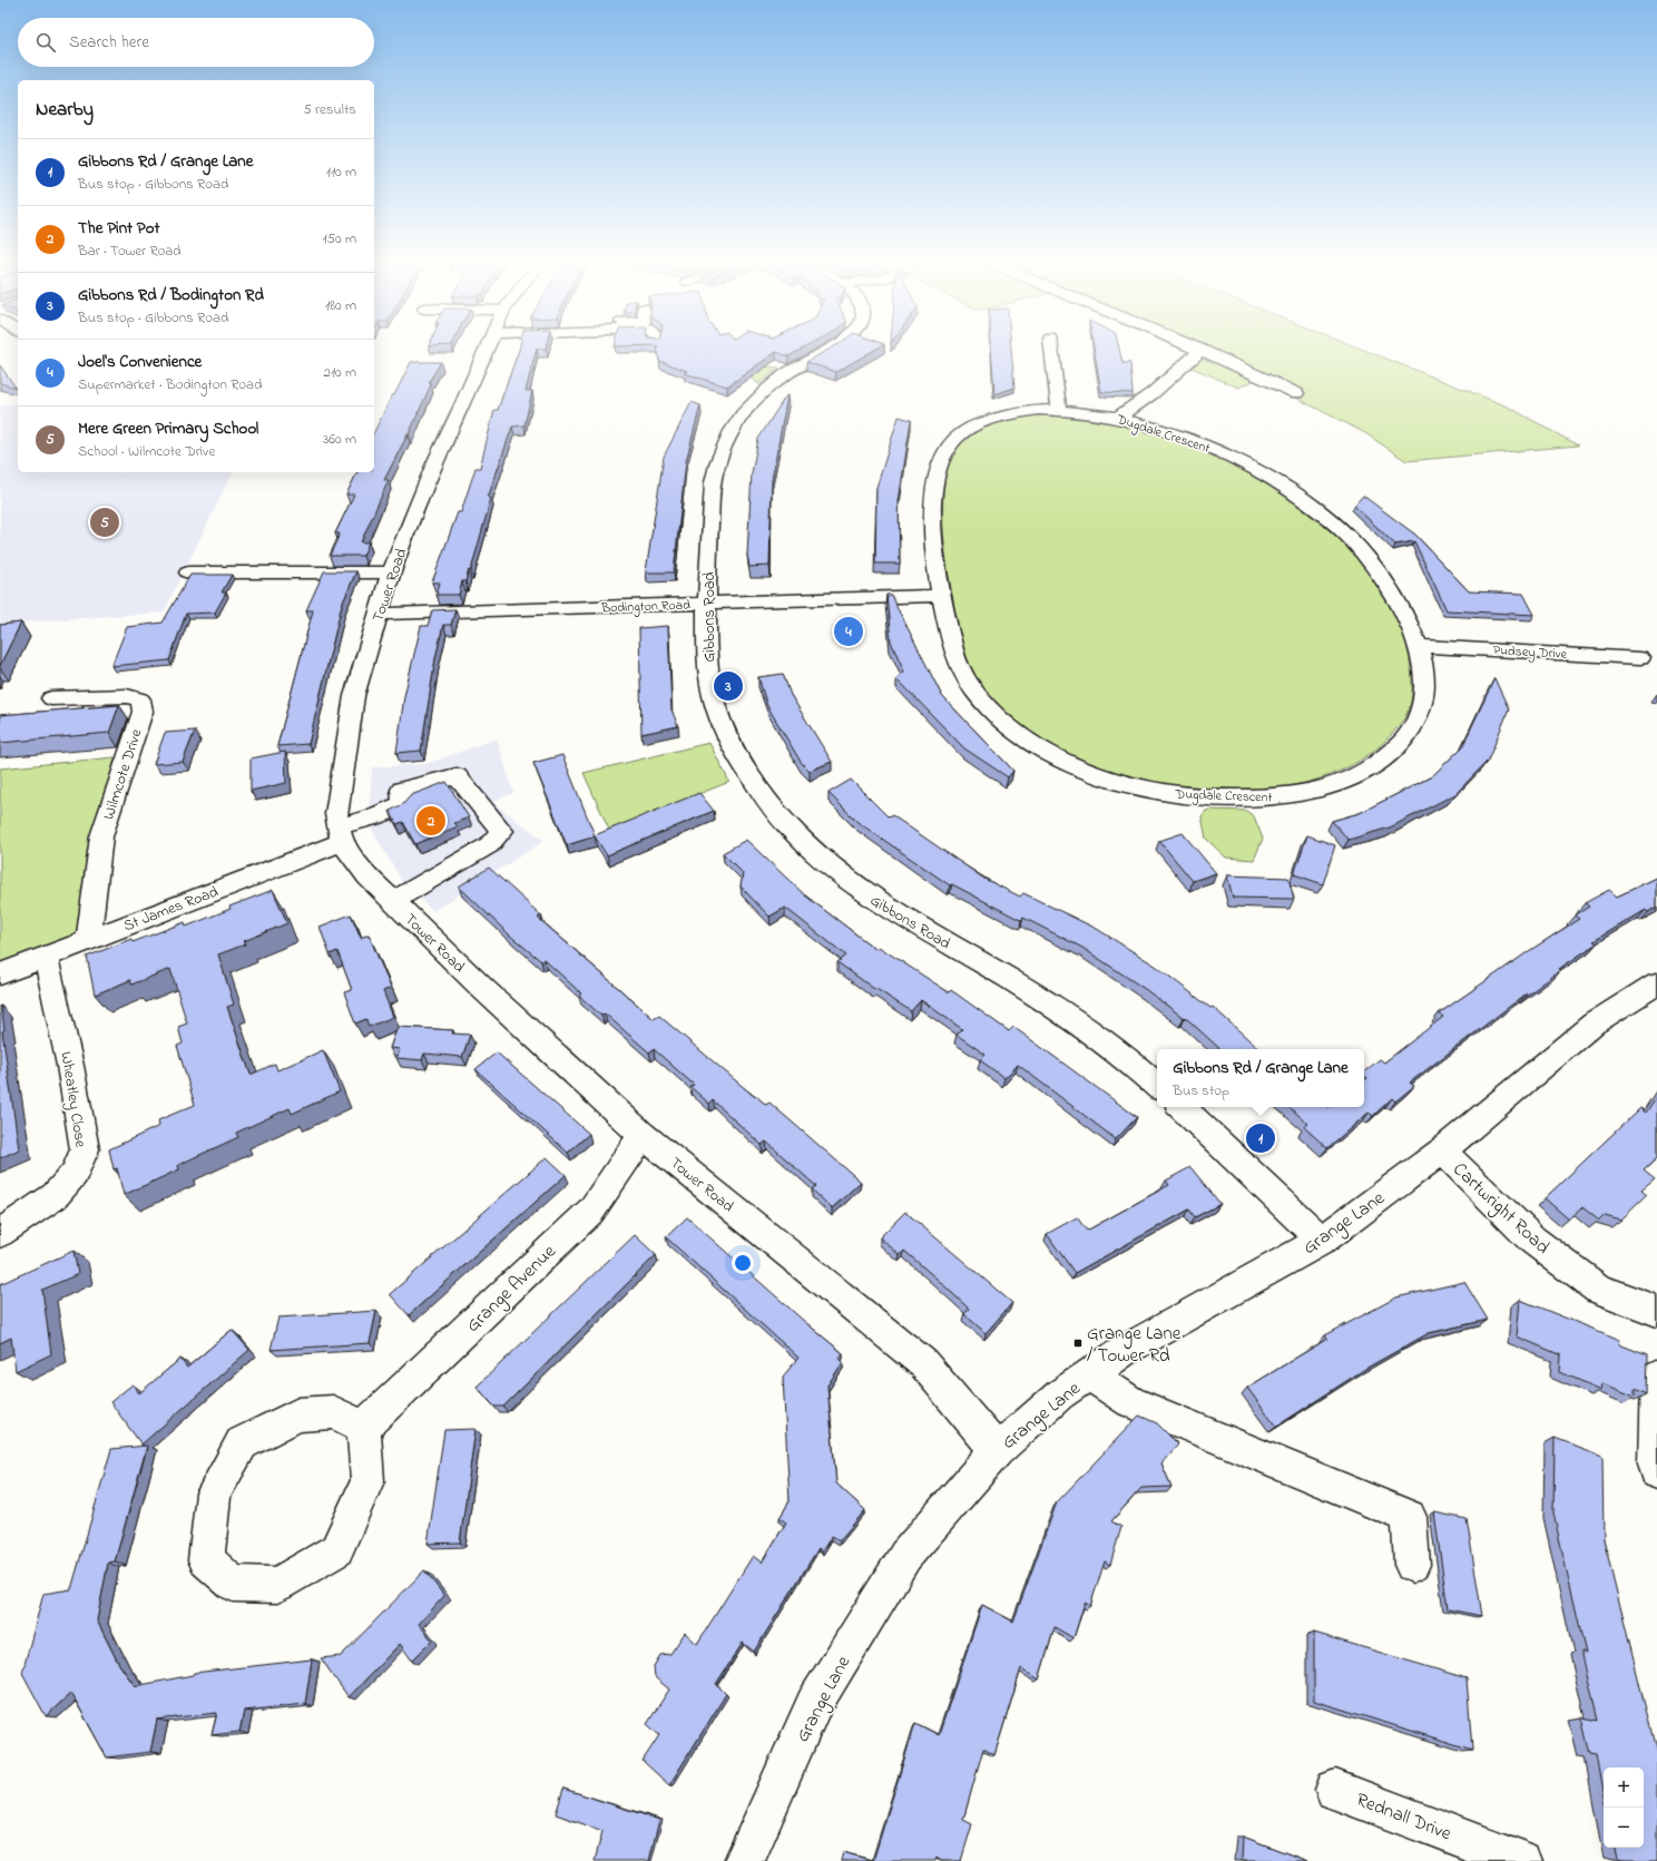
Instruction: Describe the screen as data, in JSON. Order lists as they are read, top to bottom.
{
  "streets": {
    "street": [
      "Dugdale Crescent",
      "Tower Road",
      "Bodington Road",
      "Gibbons Road",
      "Pudsey Drive",
      "Wilmcote Drive",
      "St James Road",
      "Wheatley Close",
      "Cartwright Road",
      "Grange Lane",
      "Grange Avenue",
      "Rednall Drive"
    ]
  },
  "crossings": [
    ["Dugdale Crescent", "Bodington Road"],
    ["Dugdale Crescent", "Pudsey Drive"],
    ["Tower Road", "Bodington Road"],
    ["Tower Road", "St James Road"],
    ["Tower Road", "Grange Lane"],
    ["Tower Road", "Grange Avenue"],
    ["Bodington Road", "Gibbons Road"],
    ["Wilmcote Drive", "St James Road"],
    ["St James Road", "Wheatley Close"],
    ["Cartwright Road", "Grange Lane"]
  ],
  "places": {
    "transit": ["Grange Lane / Tower Rd"]
  },
  "page": {
    "search": "Search here",
    "heading": ["Nearby", "5 results"],
    "list": [
      {
        "mark": "1",
        "name": "Gibbons Rd / Grange Lane",
        "note": "Bus stop · Gibbons Road",
        "value": "110 m"
      },
      {
        "mark": "2",
        "name": "The Pint Pot",
        "note": "Bar · Tower Road",
        "value": "150 m"
      },
      {
        "mark": "3",
        "name": "Gibbons Rd / Bodington Rd",
        "note": "Bus stop · Gibbons Road",
        "value": "180 m"
      },
      {
        "mark": "4",
        "name": "Joel's Convenience",
        "note": "Supermarket · Bodington Road",
        "value": "210 m"
      },
      {
        "mark": "5",
        "name": "Mere Green Primary School",
        "note": "School · Wilmcote Drive",
        "value": "360 m"
      }
    ],
    "pins": [
      "5",
      "4",
      "3",
      "2",
      "1"
    ],
    "popup": ["Gibbons Rd / Grange Lane", "Bus stop"],
    "map_buttons": ["+", "−"]
  }
}
